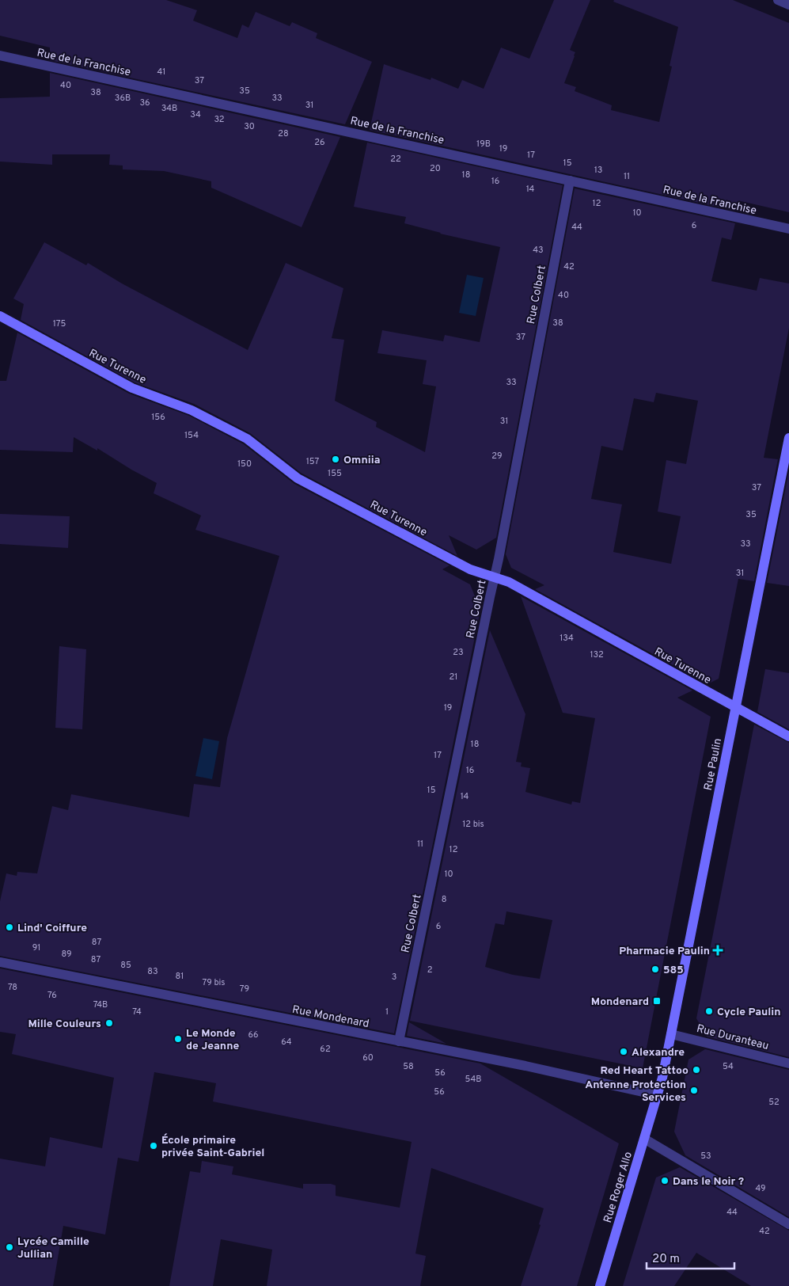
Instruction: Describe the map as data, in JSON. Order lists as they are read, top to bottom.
{
  "streets": {
    "street": [
      "Rue de la Franchise",
      "Rue Colbert",
      "Rue Turenne",
      "Rue Paulin",
      "Rue Mondenard",
      "Rue Duranteau",
      "Rue Roger Allo"
    ]
  },
  "crossings": [
    ["Rue de la Franchise", "Rue Colbert"],
    ["Rue Colbert", "Rue Turenne"],
    ["Rue Colbert", "Rue Mondenard"],
    ["Rue Turenne", "Rue Paulin"],
    ["Rue Paulin", "Rue Mondenard"],
    ["Rue Paulin", "Rue Duranteau"],
    ["Rue Paulin", "Rue Roger Allo"],
    ["Rue Mondenard", "Rue Roger Allo"]
  ],
  "places": {
    "other": [
      "Omniia",
      "Lind' Coiffure",
      "585",
      "Cycle Paulin",
      "Mille Couleurs",
      "Le Monde de Jeanne",
      "Alexandre",
      "Red Heart Tattoo",
      "Antenne Protection Services",
      "École primaire privée Saint-Gabriel",
      "Dans le Noir ?",
      "Lycée Camille Jullian"
    ],
    "health": ["Pharmacie Paulin"],
    "transit": ["Mondenard"]
  },
  "house_numbers": [
    "41",
    "37",
    "40",
    "35",
    "38",
    "36B",
    "33",
    "36",
    "31",
    "34B",
    "34",
    "32",
    "30",
    "28",
    "26",
    "19B",
    "19",
    "17",
    "22",
    "15",
    "20",
    "13",
    "18",
    "11",
    "16",
    "14",
    "12",
    "10",
    "6",
    "44",
    "43",
    "42",
    "40",
    "38",
    "175",
    "37",
    "33",
    "156",
    "31",
    "154",
    "29",
    "157",
    "150",
    "155",
    "37",
    "35",
    "33",
    "31",
    "134",
    "23",
    "132",
    "21",
    "19",
    "18",
    "17",
    "16",
    "15",
    "14",
    "12 bis",
    "11",
    "12",
    "10",
    "8",
    "6",
    "87",
    "91",
    "89",
    "87",
    "85",
    "2",
    "83",
    "81",
    "3",
    "79 bis",
    "78",
    "79",
    "76",
    "74B",
    "74",
    "1",
    "66",
    "64",
    "62",
    "60",
    "58",
    "54",
    "56",
    "54B",
    "56",
    "52",
    "53",
    "49",
    "44",
    "42"
  ],
  "scale_bar": "20 m"
}
